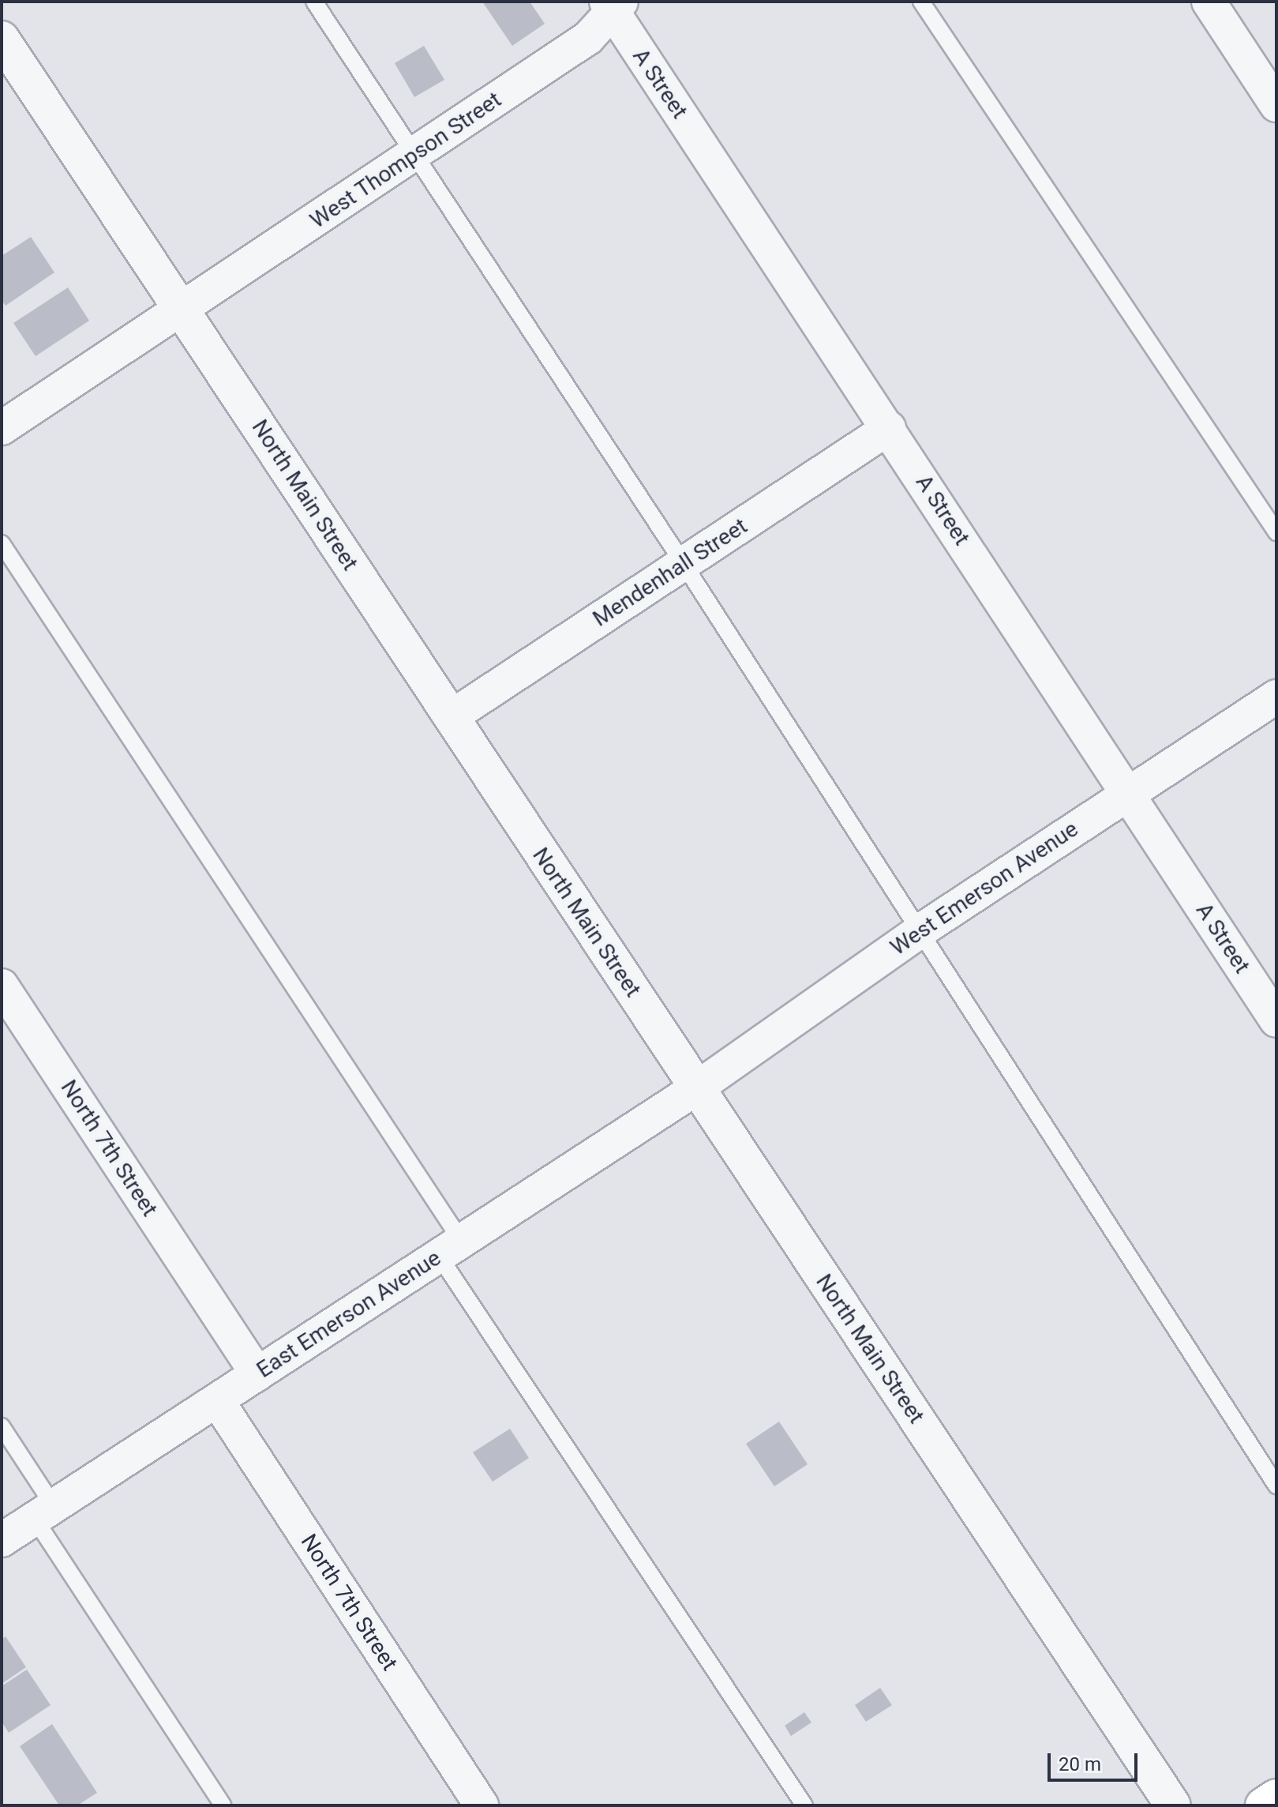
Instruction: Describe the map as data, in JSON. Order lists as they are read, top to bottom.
{
  "streets": {
    "street": [
      "A Street",
      "West Thompson Street",
      "North Main Street",
      "Mendenhall Street",
      "West Emerson Avenue",
      "North 7th Street",
      "East Emerson Avenue"
    ]
  },
  "crossings": [
    ["A Street", "West Thompson Street"],
    ["A Street", "Mendenhall Street"],
    ["A Street", "West Emerson Avenue"],
    ["West Thompson Street", "North Main Street"],
    ["North Main Street", "Mendenhall Street"],
    ["North Main Street", "West Emerson Avenue"],
    ["North Main Street", "East Emerson Avenue"],
    ["West Emerson Avenue", "East Emerson Avenue"],
    ["North 7th Street", "East Emerson Avenue"]
  ],
  "scale_bar": "20 m"
}
